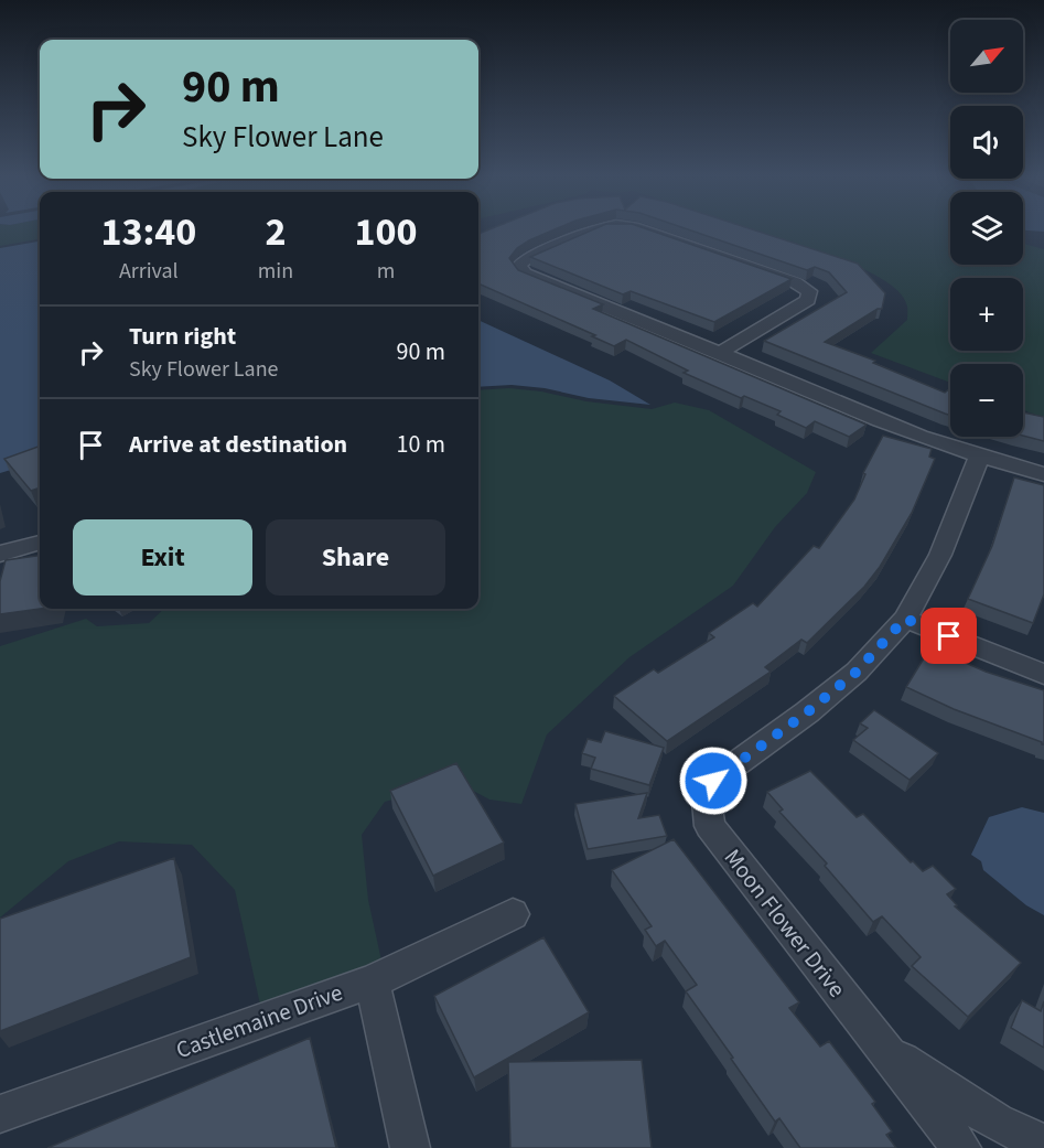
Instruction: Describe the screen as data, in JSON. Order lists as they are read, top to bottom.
{
  "streets": {
    "street": ["Moon Flower Drive", "Castlemaine Drive"]
  },
  "north": "top right",
  "page": {
    "map_buttons": ["+", "−"],
    "turn": ["90 m", "Sky Flower Lane"],
    "eta": [
      "13:40",
      "Arrival",
      "2",
      "min",
      "100",
      "m"
    ],
    "list": [
      {
        "name": "Turn right",
        "note": "Sky Flower Lane",
        "value": "90 m"
      },
      {
        "name": "Arrive at destination",
        "value": "10 m"
      }
    ],
    "buttons": ["Exit", "Share"]
  }
}
